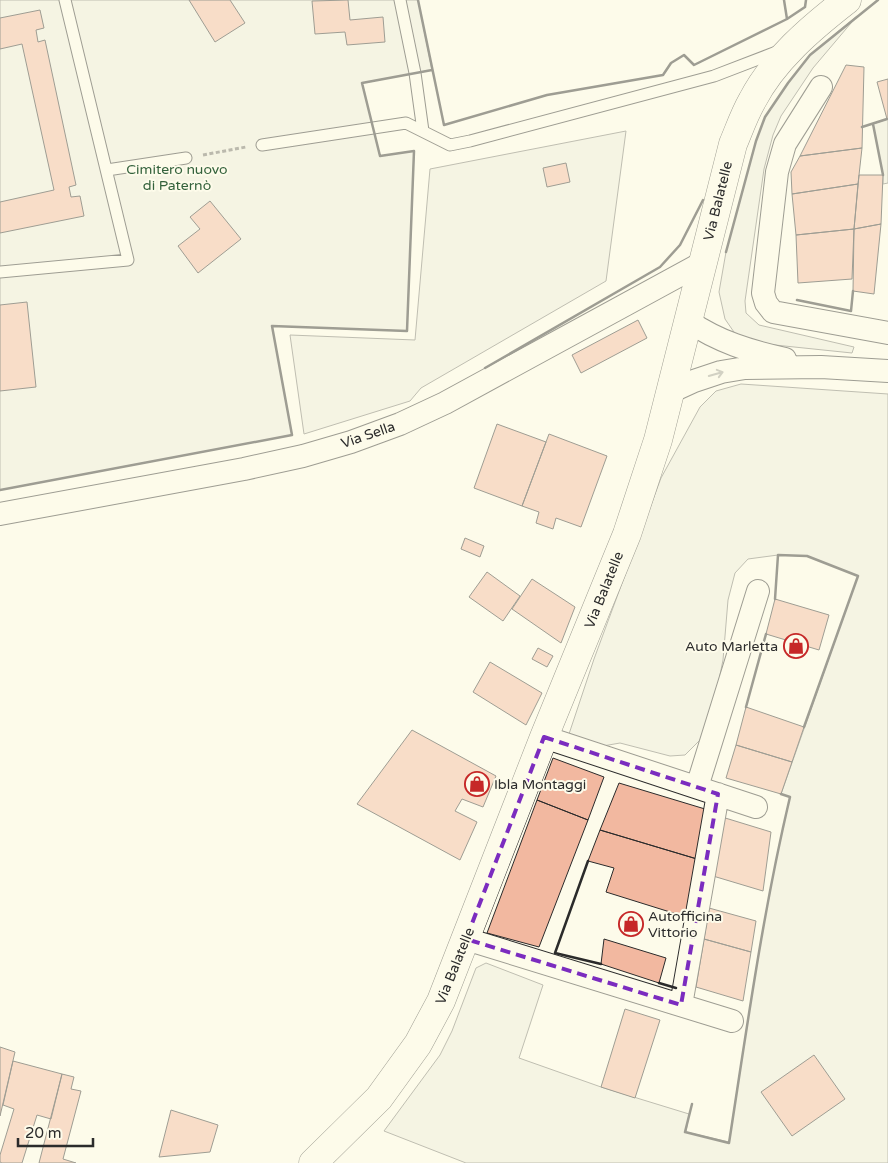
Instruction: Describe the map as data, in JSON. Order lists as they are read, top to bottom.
{
  "streets": {
    "street": ["Via Balatelle", "Via Sella"]
  },
  "crossings": [
    ["Via Balatelle", "Via Sella"]
  ],
  "parks": ["Cimitero nuovo di Paternò"],
  "places": {
    "shop": ["Auto Marletta", "Ibla Montaggi", "Autofficina Vittorio"]
  },
  "scale_bar": "20 m"
}
